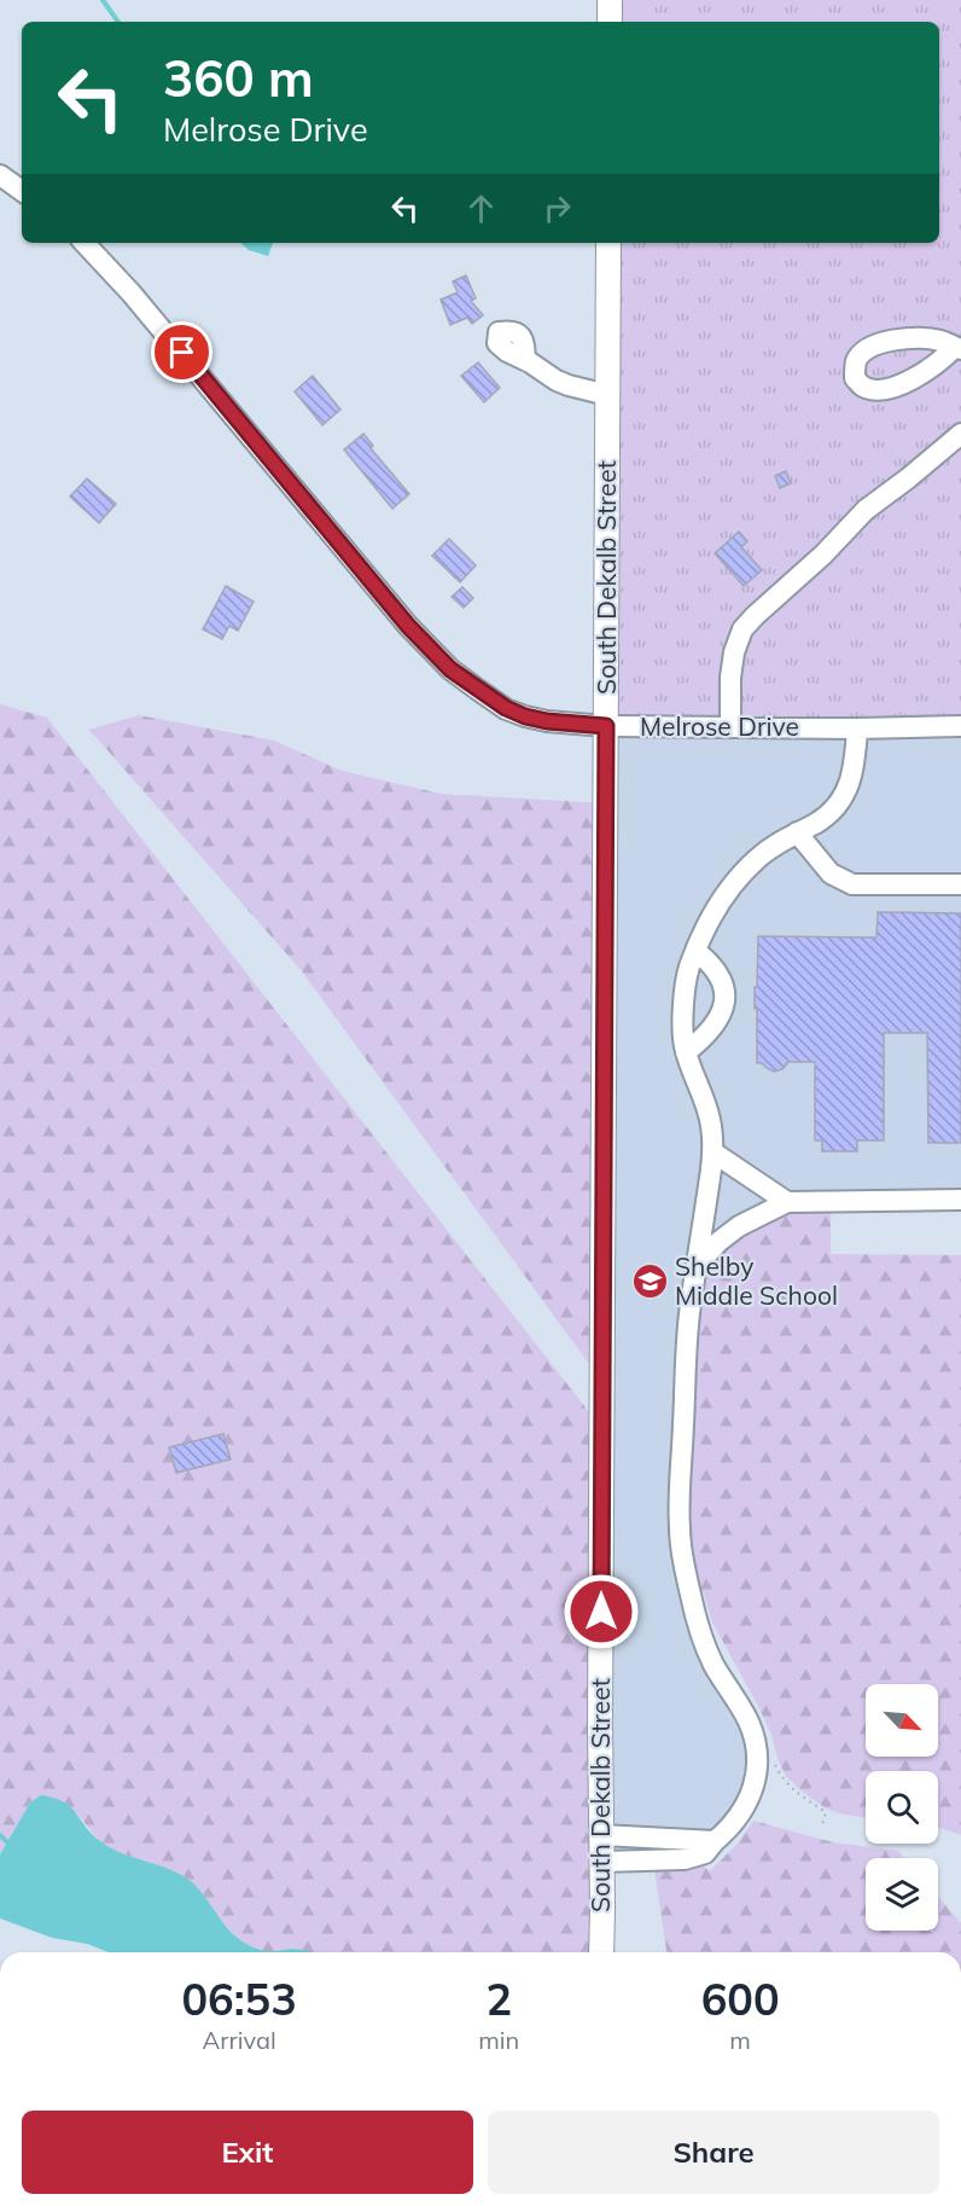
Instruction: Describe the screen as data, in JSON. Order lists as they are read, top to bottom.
{
  "streets": {
    "main road": ["South Dekalb Street"],
    "street": ["Melrose Drive"]
  },
  "crossings": [
    ["South Dekalb Street", "Melrose Drive"]
  ],
  "places": {
    "school or university": ["Shelby Middle School"]
  },
  "north": "bottom right",
  "page": {
    "turn": ["360 m", "Melrose Drive"],
    "eta": [
      "06:53",
      "Arrival",
      "2",
      "min",
      "600",
      "m"
    ],
    "buttons": ["Exit", "Share"]
  }
}
